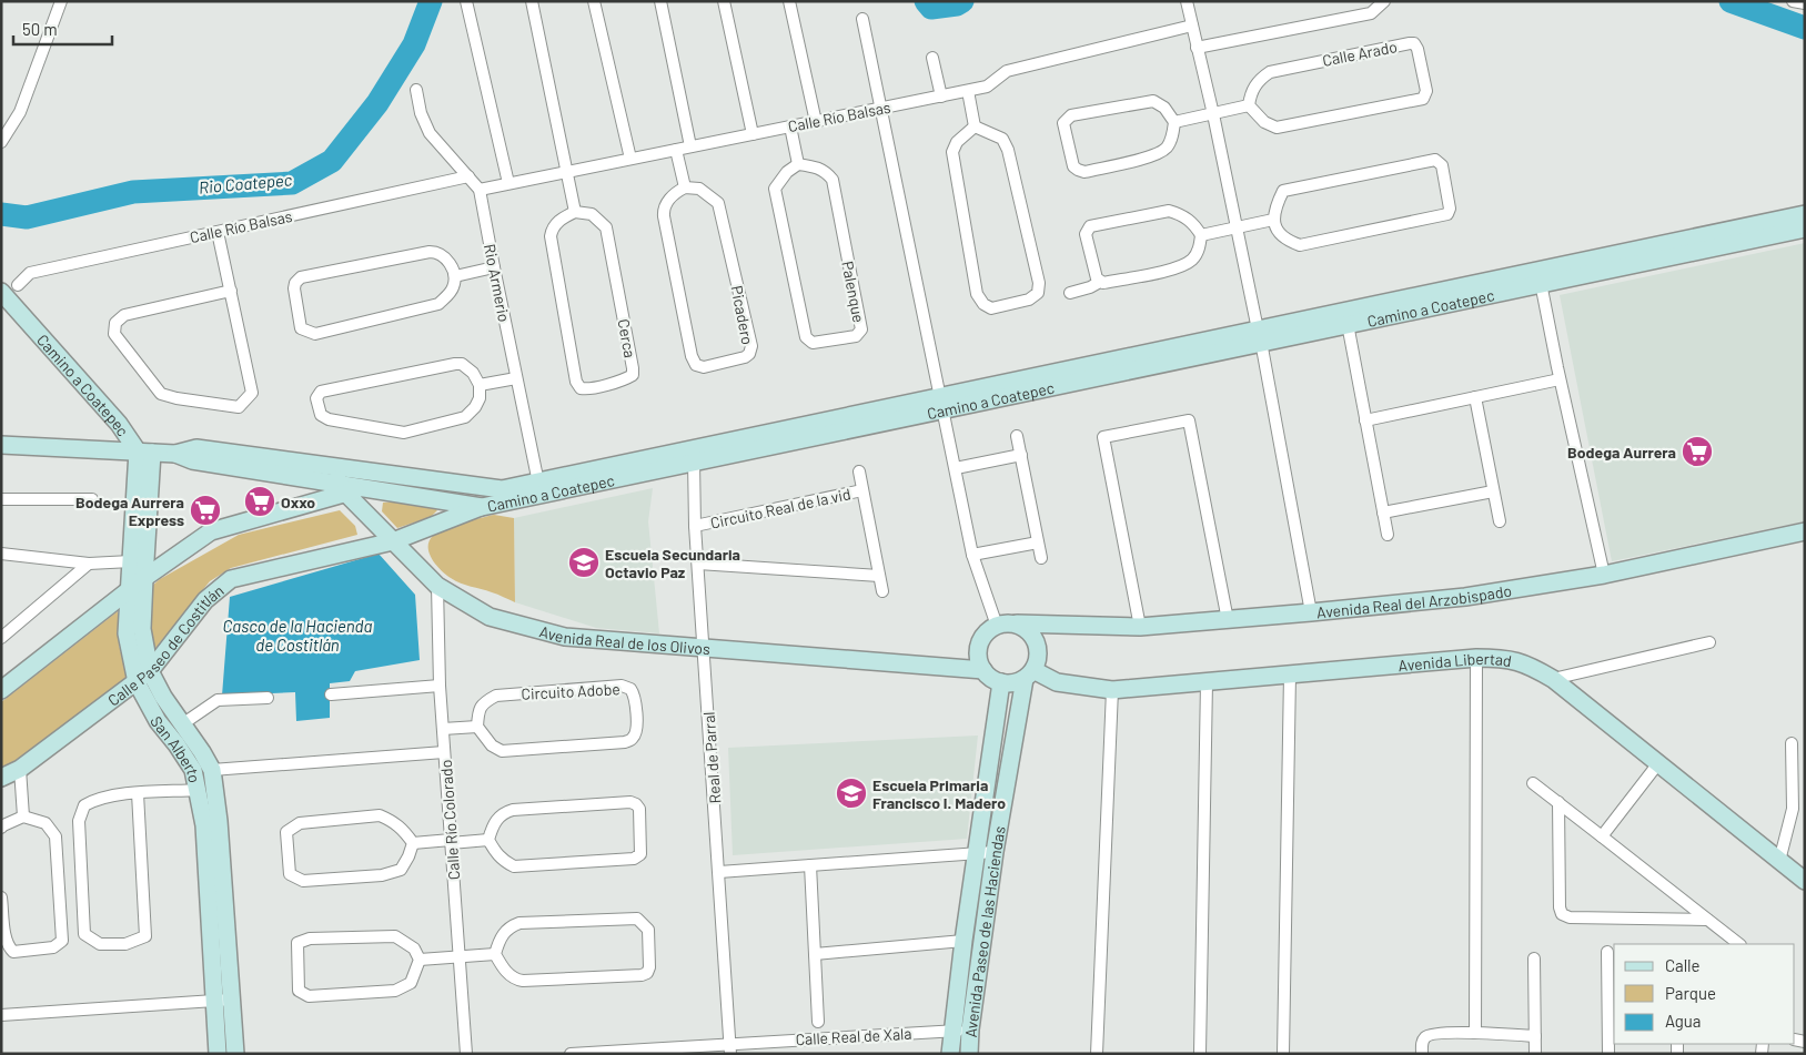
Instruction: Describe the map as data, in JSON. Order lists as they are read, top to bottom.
{
  "streets": {
    "main road": [
      "Camino a Coatepec",
      "Avenida Real del Arzobispado",
      "Avenida Real de los Olivos",
      "Calle Paseo de Costitlán",
      "Avenida Libertad",
      "San Alberto",
      "Avenida Paseo de las Haciendas"
    ],
    "street": [
      "Calle Arado",
      "Calle Río Balsas",
      "Rio Armerio",
      "Palenque",
      "Picadero",
      "Cerca",
      "Circuito Real de la vid",
      "Circuito Adobe",
      "Real de Parral",
      "Calle Río Colorado",
      "Calle Real de Xala"
    ]
  },
  "crossings": [
    ["Calle Río Balsas", "Rio Armerio"],
    ["Rio Armerio", "Camino a Coatepec"],
    ["Camino a Coatepec", "Avenida Real de los Olivos"],
    ["Camino a Coatepec", "Calle Paseo de Costitlán"],
    ["Camino a Coatepec", "San Alberto"],
    ["Camino a Coatepec", "Real de Parral"],
    ["Circuito Real de la vid", "Real de Parral"],
    ["Avenida Real del Arzobispado", "Avenida Real de los Olivos"],
    ["Avenida Real del Arzobispado", "Avenida Libertad"],
    ["Avenida Real del Arzobispado", "Avenida Paseo de las Haciendas"],
    ["Avenida Real de los Olivos", "Calle Paseo de Costitlán"],
    ["Avenida Real de los Olivos", "Avenida Libertad"],
    ["Avenida Real de los Olivos", "Real de Parral"],
    ["Avenida Real de los Olivos", "Calle Río Colorado"],
    ["Avenida Real de los Olivos", "Avenida Paseo de las Haciendas"],
    ["Calle Paseo de Costitlán", "San Alberto"],
    ["Avenida Libertad", "Avenida Paseo de las Haciendas"],
    ["Real de Parral", "Calle Real de Xala"],
    ["Avenida Paseo de las Haciendas", "Calle Real de Xala"]
  ],
  "water": ["Rio Coatepec", "Casco de la Hacienda de Costitlán"],
  "places": {
    "supermarket": ["Bodega Aurrera", "Oxxo", "Bodega Aurrera Express"],
    "school or university": ["Escuela Secundaria Octavio Paz", "Escuela Primaria Francisco I. Madero"]
  },
  "legend": ["Calle", "Parque", "Agua"],
  "scale_bar": "50 m"
}
